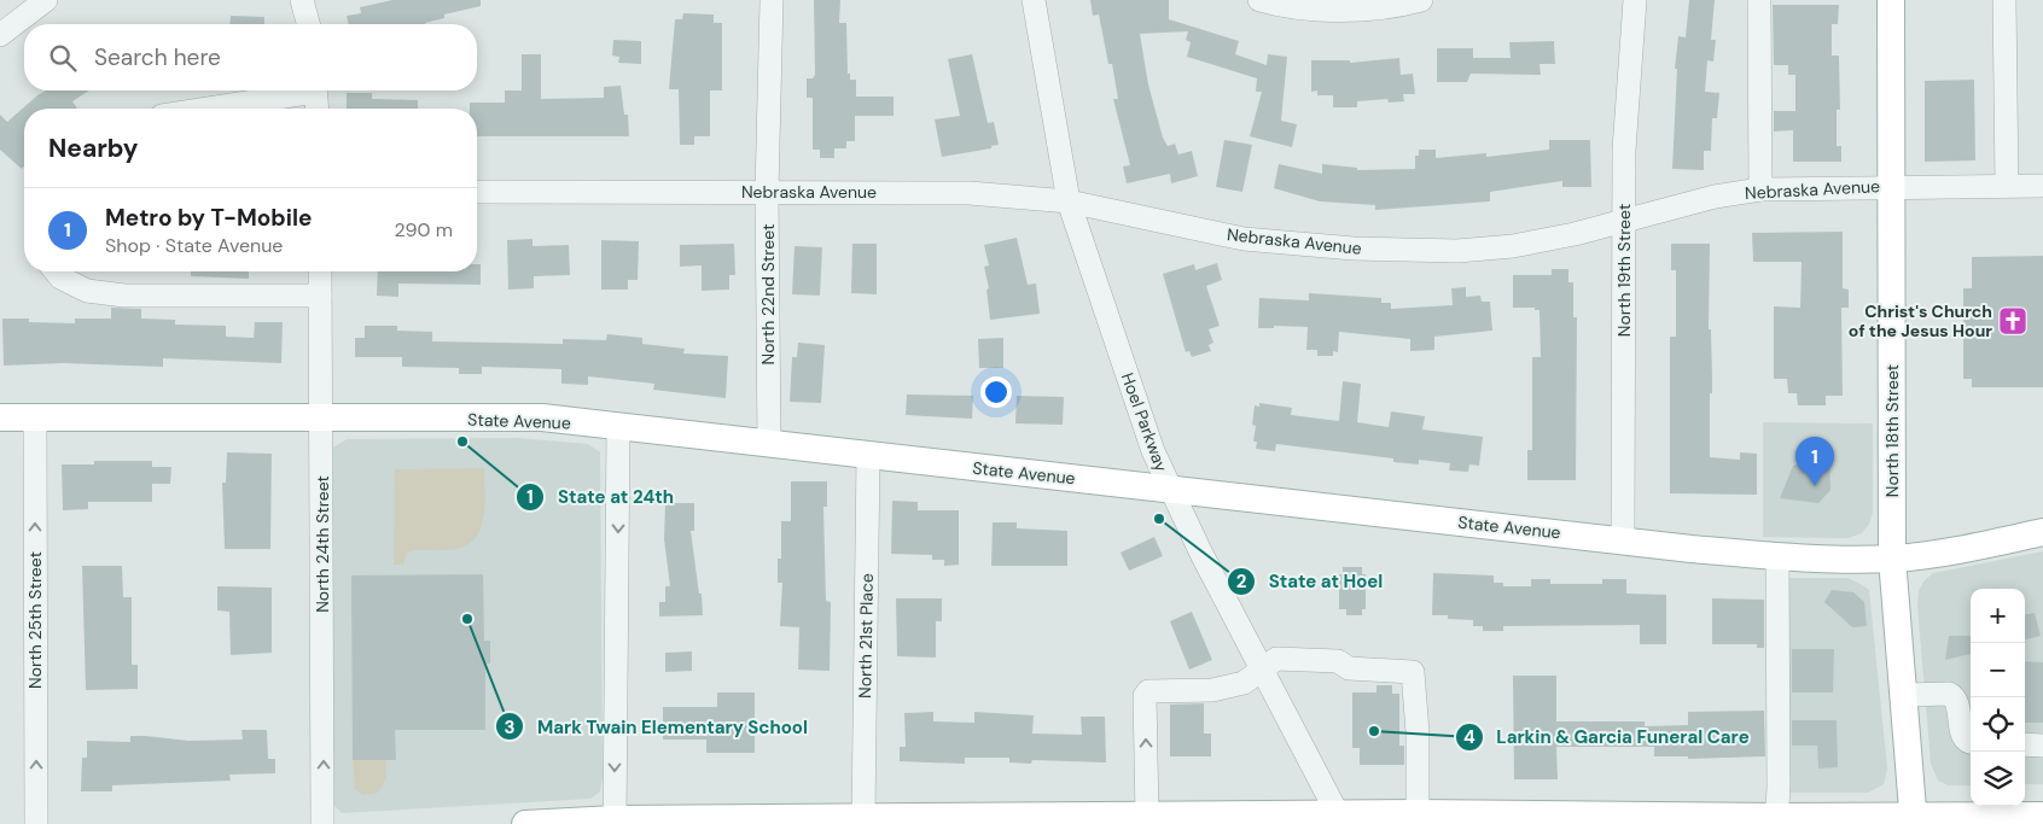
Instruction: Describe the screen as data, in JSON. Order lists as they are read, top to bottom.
{
  "streets": {
    "main road": ["State Avenue", "North 18th Street"],
    "street": [
      "Nebraska Avenue",
      "North 19th Street",
      "North 22nd Street",
      "Hoel Parkway",
      "North 24th Street",
      "North 25th Street",
      "North 21st Place"
    ]
  },
  "crossings": [
    ["Nebraska Avenue", "North 19th Street"],
    ["Nebraska Avenue", "North 22nd Street"],
    ["Nebraska Avenue", "Hoel Parkway"],
    ["Nebraska Avenue", "North 18th Street"],
    ["North 19th Street", "State Avenue"],
    ["North 22nd Street", "State Avenue"],
    ["State Avenue", "Hoel Parkway"],
    ["State Avenue", "North 18th Street"],
    ["State Avenue", "North 24th Street"],
    ["State Avenue", "North 25th Street"],
    ["State Avenue", "North 21st Place"]
  ],
  "one_way": ["North 24th Street", "North 25th Street"],
  "places": {
    "church": ["Christ's Church of the Jesus Hour"],
    "other": [
      "State at 24th",
      "State at Hoel",
      "Mark Twain Elementary School",
      "Larkin & Garcia Funeral Care"
    ]
  },
  "page": {
    "search": "Search here",
    "heading": "Nearby",
    "list": [
      {
        "mark": "1",
        "name": "Metro by T-Mobile",
        "note": "Shop · State Avenue",
        "value": "290 m"
      }
    ],
    "pins": "1",
    "map_buttons": ["+", "−"]
  }
}
